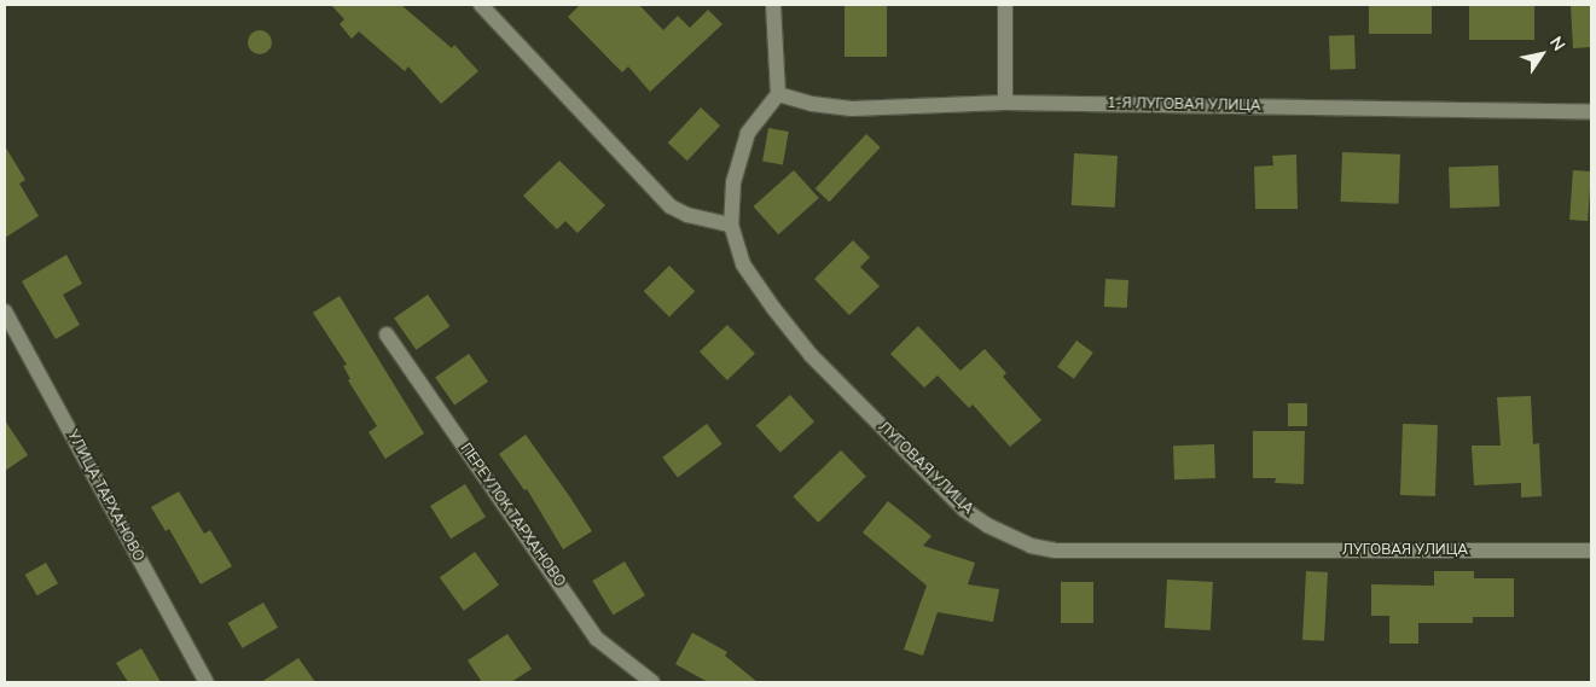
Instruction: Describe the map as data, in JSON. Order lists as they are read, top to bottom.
{
  "streets": {
    "street": [
      "1-Я ЛУГОВАЯ УЛИЦА",
      "ЛУГОВАЯ УЛИЦА",
      "УЛИЦА ТАРХАНОВО",
      "ПЕРЕУЛОК ТАРХАНОВО"
    ]
  },
  "crossings": [
    ["1-Я ЛУГОВАЯ УЛИЦА", "ЛУГОВАЯ УЛИЦА"]
  ],
  "north": "top right"
}
